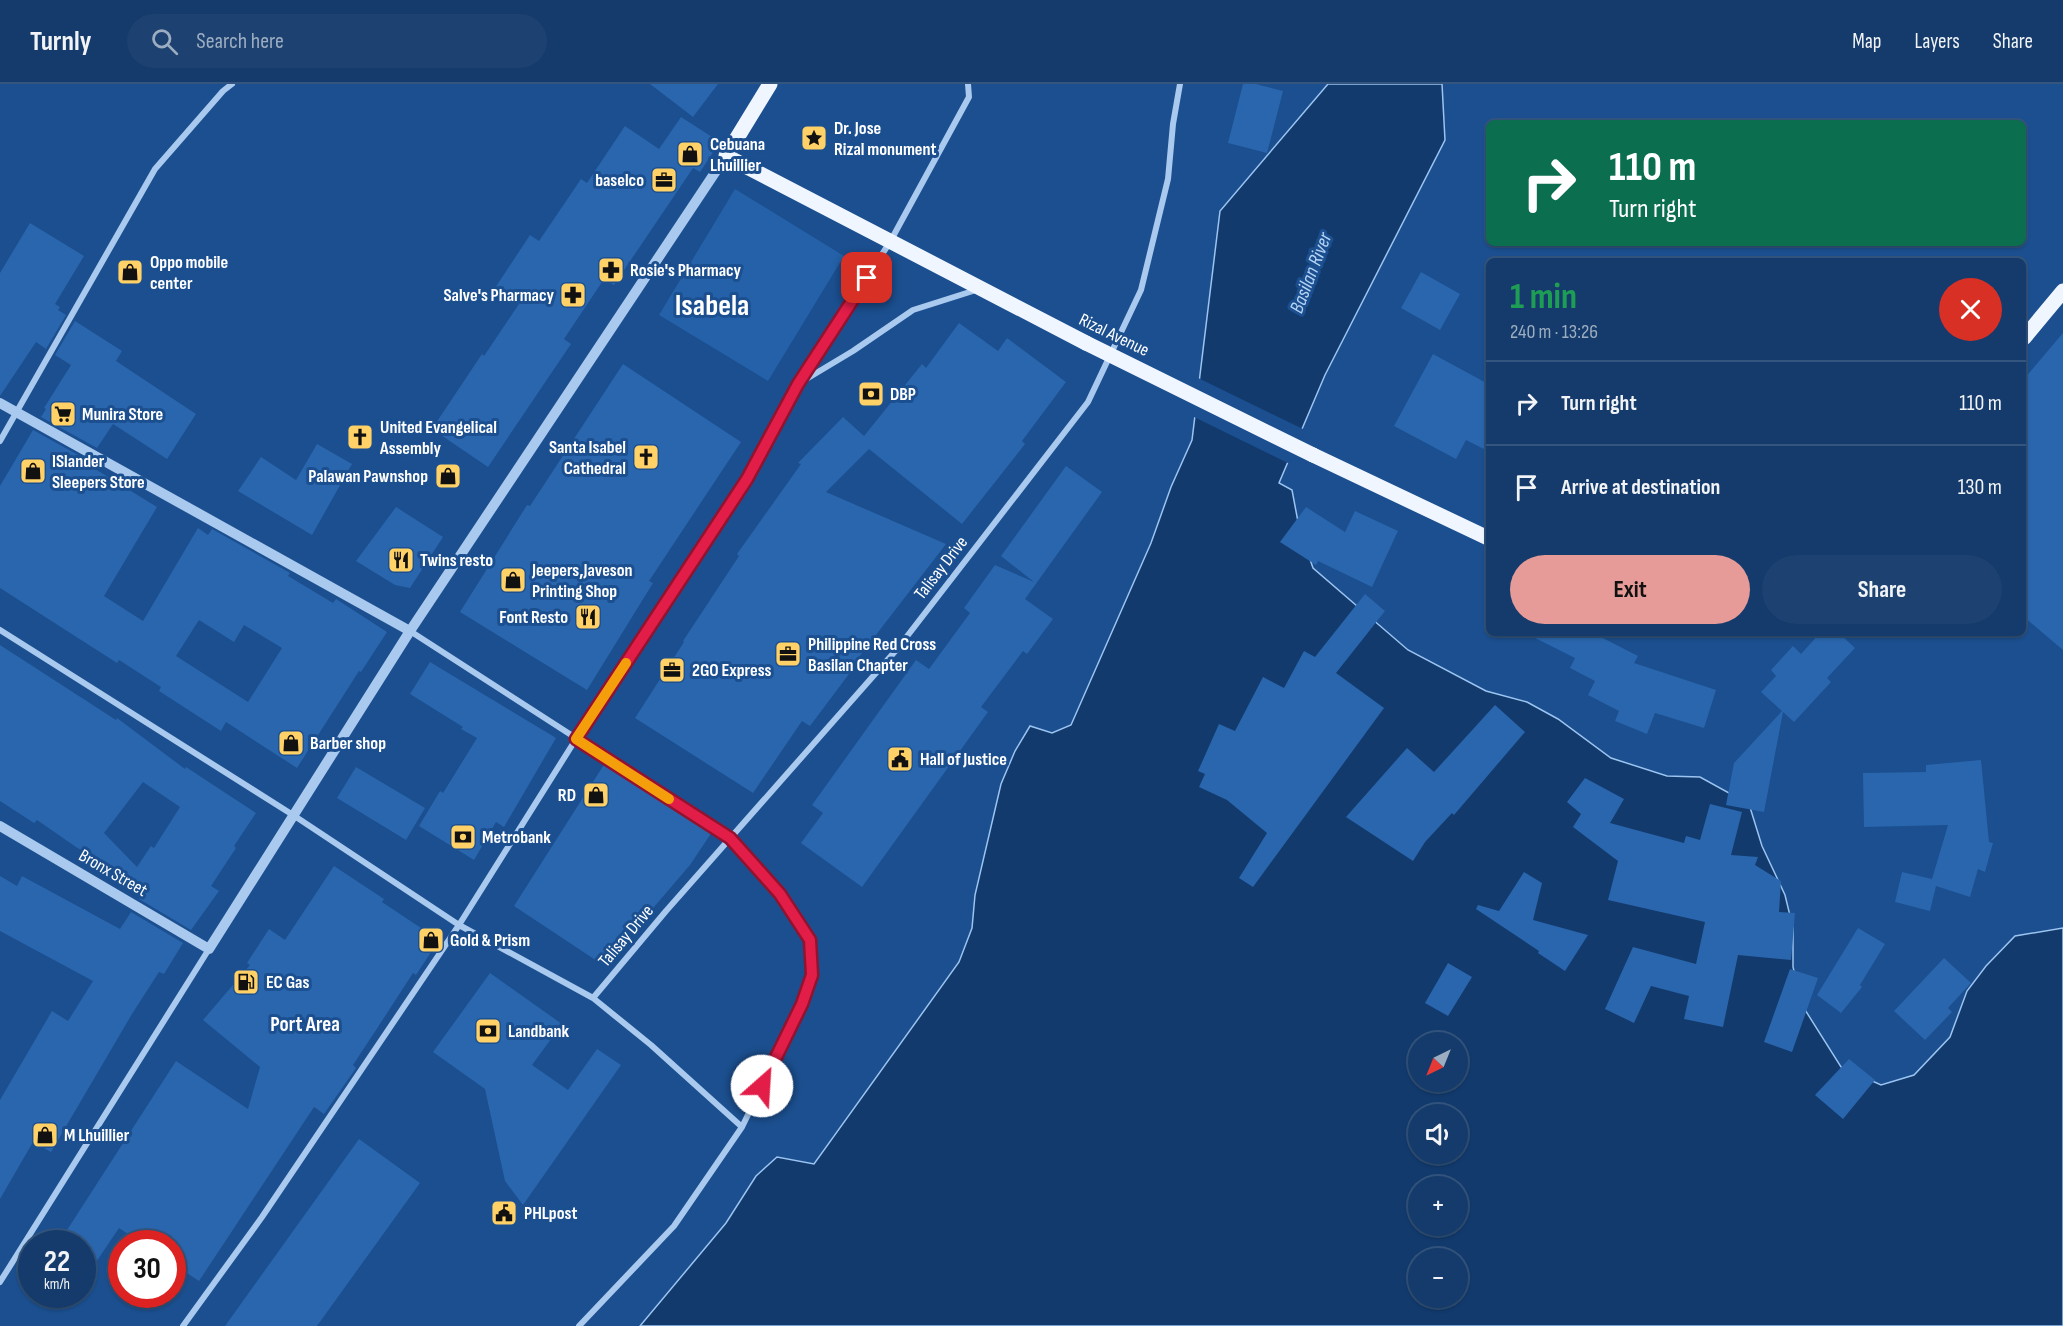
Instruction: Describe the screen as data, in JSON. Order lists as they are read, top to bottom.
{
  "streets": {
    "main road": ["Rizal Avenue"],
    "street": ["Talisay Drive", "Bronx Street"]
  },
  "districts": ["Isabela", "Port Area"],
  "water": ["Basilan River"],
  "places": {
    "place": ["Dr. Jose Rizal monument"],
    "shop": [
      "Cebuana Lhuillier",
      "Oppo mobile center",
      "ISlander Sleepers Store",
      "Palawan Pawnshop",
      "Jeepers,Javeson Printing Shop",
      "Barber shop",
      "RD",
      "Gold & Prism",
      "M Lhuillier"
    ],
    "office": ["baselco", "Philippine Red Cross Basilan Chapter", "2GO Express"],
    "pharmacy": ["Rosie's Pharmacy", "Salve's Pharmacy"],
    "bank": ["DBP", "Metrobank", "Landbank"],
    "supermarket": ["Munira Store"],
    "church": ["United Evangelical Assembly", "Santa Isabel Cathedral"],
    "restaurant": ["Twins resto", "Font Resto"],
    "public building": ["Hall of Justice", "PHLpost"],
    "fuel station": ["EC Gas"]
  },
  "north": "bottom left",
  "page": {
    "header": "Turnly",
    "search": "Search here",
    "nav": ["Map", "Layers", "Share"],
    "turn": ["110 m", "Turn right"],
    "heading": ["1 min", "240 m · 13:26"],
    "list": [
      {
        "name": "Turn right",
        "value": "110 m"
      },
      {
        "name": "Arrive at destination",
        "value": "130 m"
      }
    ],
    "buttons": ["Exit", "Share"],
    "map_buttons": ["+", "−"],
    "speed": "22 km/h",
    "limit": "30"
  }
}
